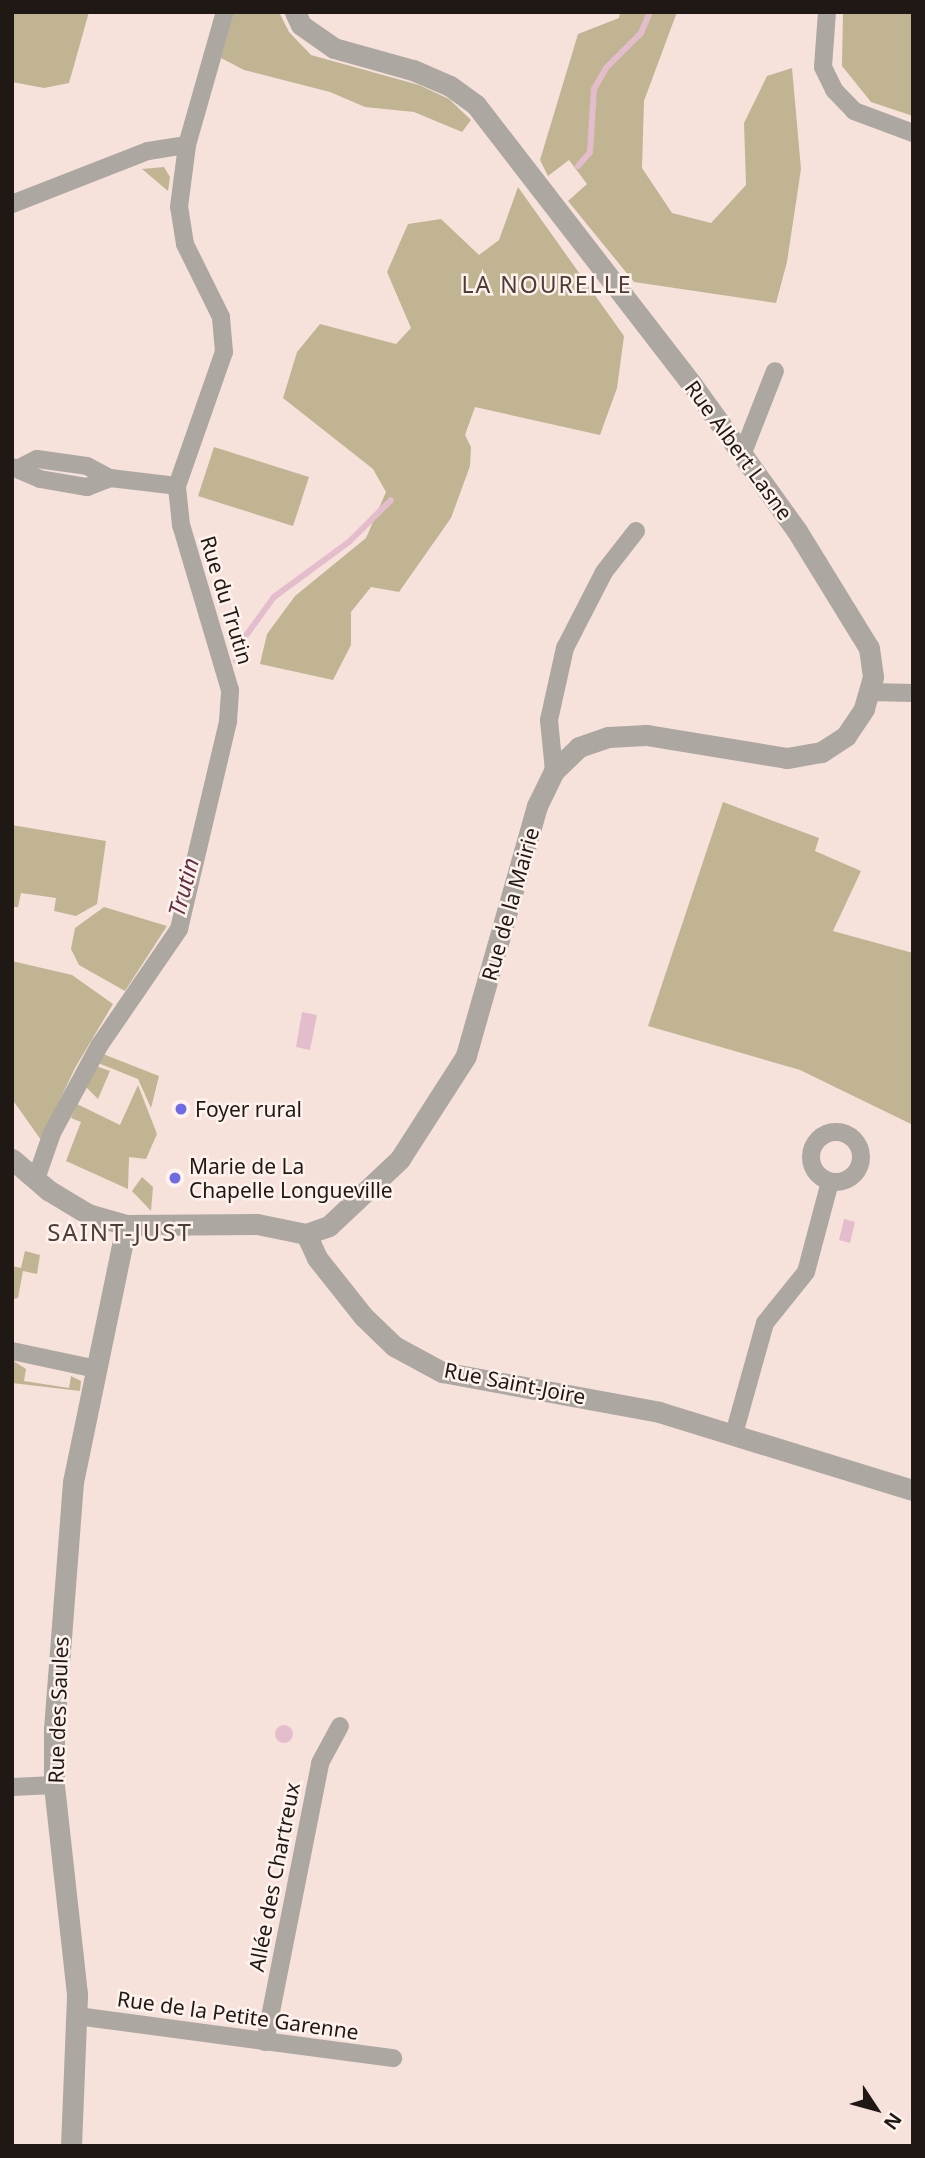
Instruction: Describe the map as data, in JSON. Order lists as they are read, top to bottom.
{
  "streets": {
    "street": [
      "Rue Albert Lasne",
      "Rue du Trutin",
      "Rue de la Mairie",
      "Rue Saint-Joire",
      "Rue des Saules",
      "Allée des Chartreux",
      "Rue de la Petite Garenne"
    ]
  },
  "crossings": [
    ["Rue Albert Lasne", "Rue de la Mairie"],
    ["Rue de la Mairie", "Rue Saint-Joire"],
    ["Rue des Saules", "Rue de la Petite Garenne"],
    ["Allée des Chartreux", "Rue de la Petite Garenne"]
  ],
  "districts": ["LA NOURELLE", "SAINT-JUST"],
  "water": ["Trutin"],
  "places": ["Foyer rural", "Marie de La Chapelle Longueville"],
  "north": "bottom right"
}
